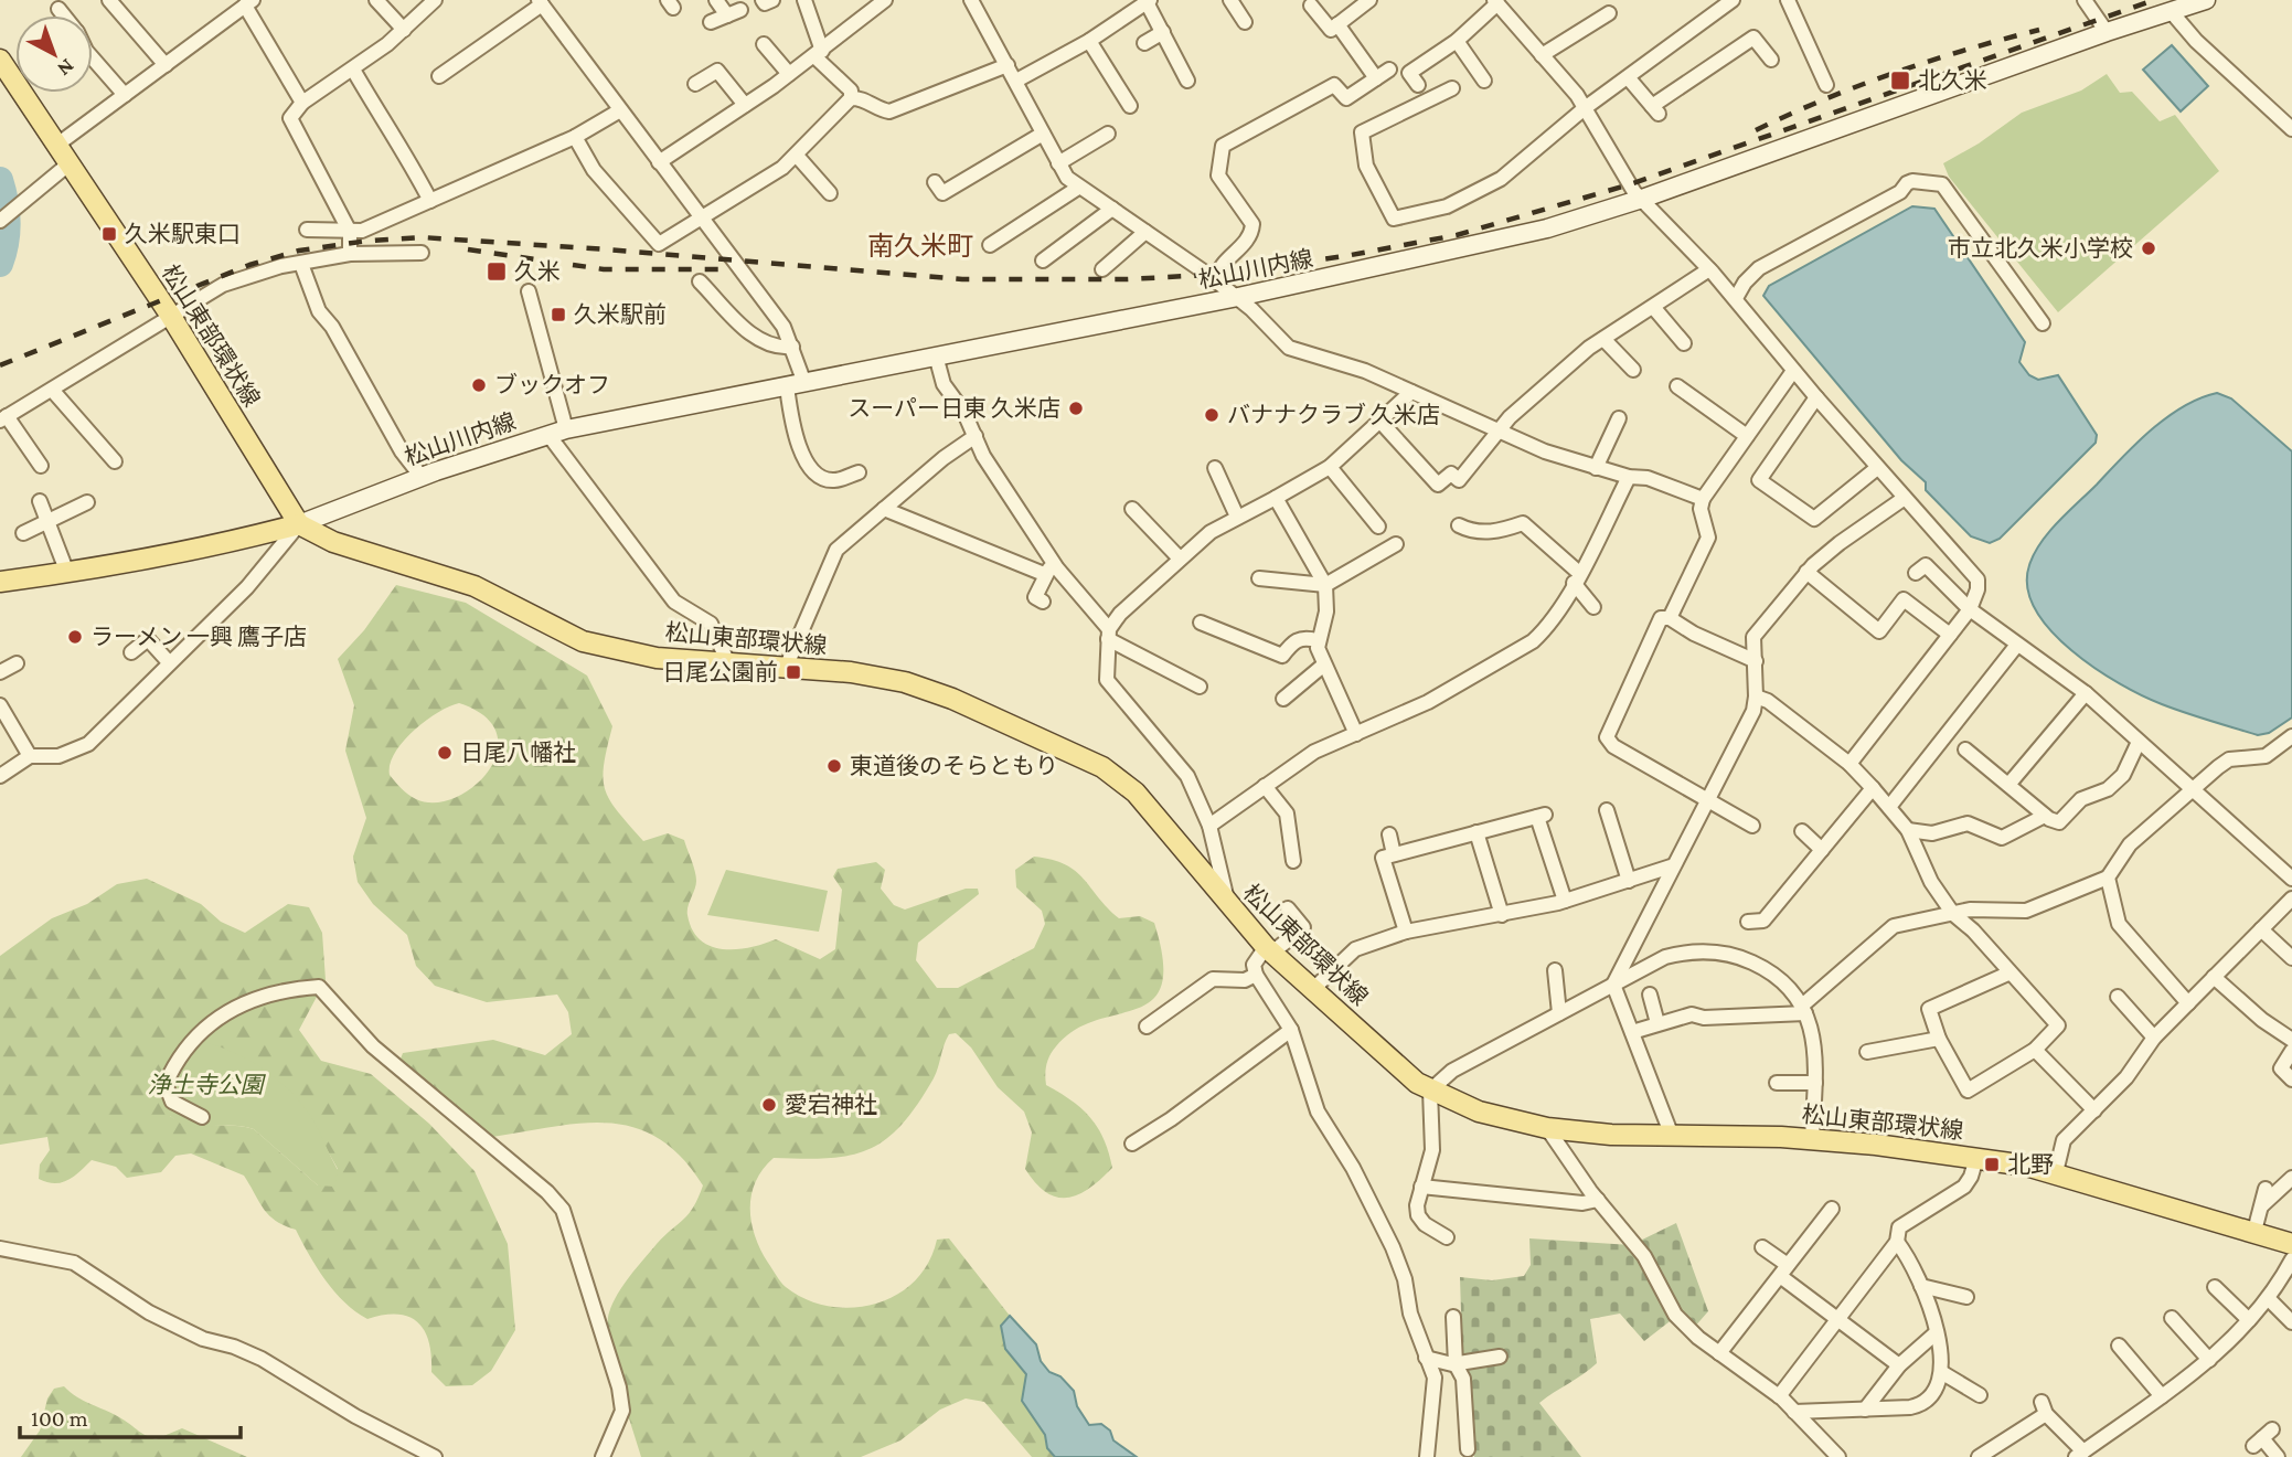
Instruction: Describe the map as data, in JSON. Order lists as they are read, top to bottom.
{
  "streets": {
    "main road": ["松山川内線", "松山東部環状線"]
  },
  "crossings": [
    ["松山川内線", "松山東部環状線"]
  ],
  "districts": ["南久米町"],
  "parks": ["浄土寺公園"],
  "places": {
    "transit": [
      "北久米",
      "久米駅東口",
      "久米",
      "久米駅前",
      "日尾公園前",
      "北野"
    ],
    "other": [
      "市立北久米小学校",
      "ブックオフ",
      "スーパー日東 久米店",
      "バナナクラブ 久米店",
      "ラーメン 一興 鷹子店",
      "日尾八幡社",
      "東道後のそらともり",
      "愛宕神社"
    ]
  },
  "scale_bar": "100 m",
  "north": "bottom right"
}
